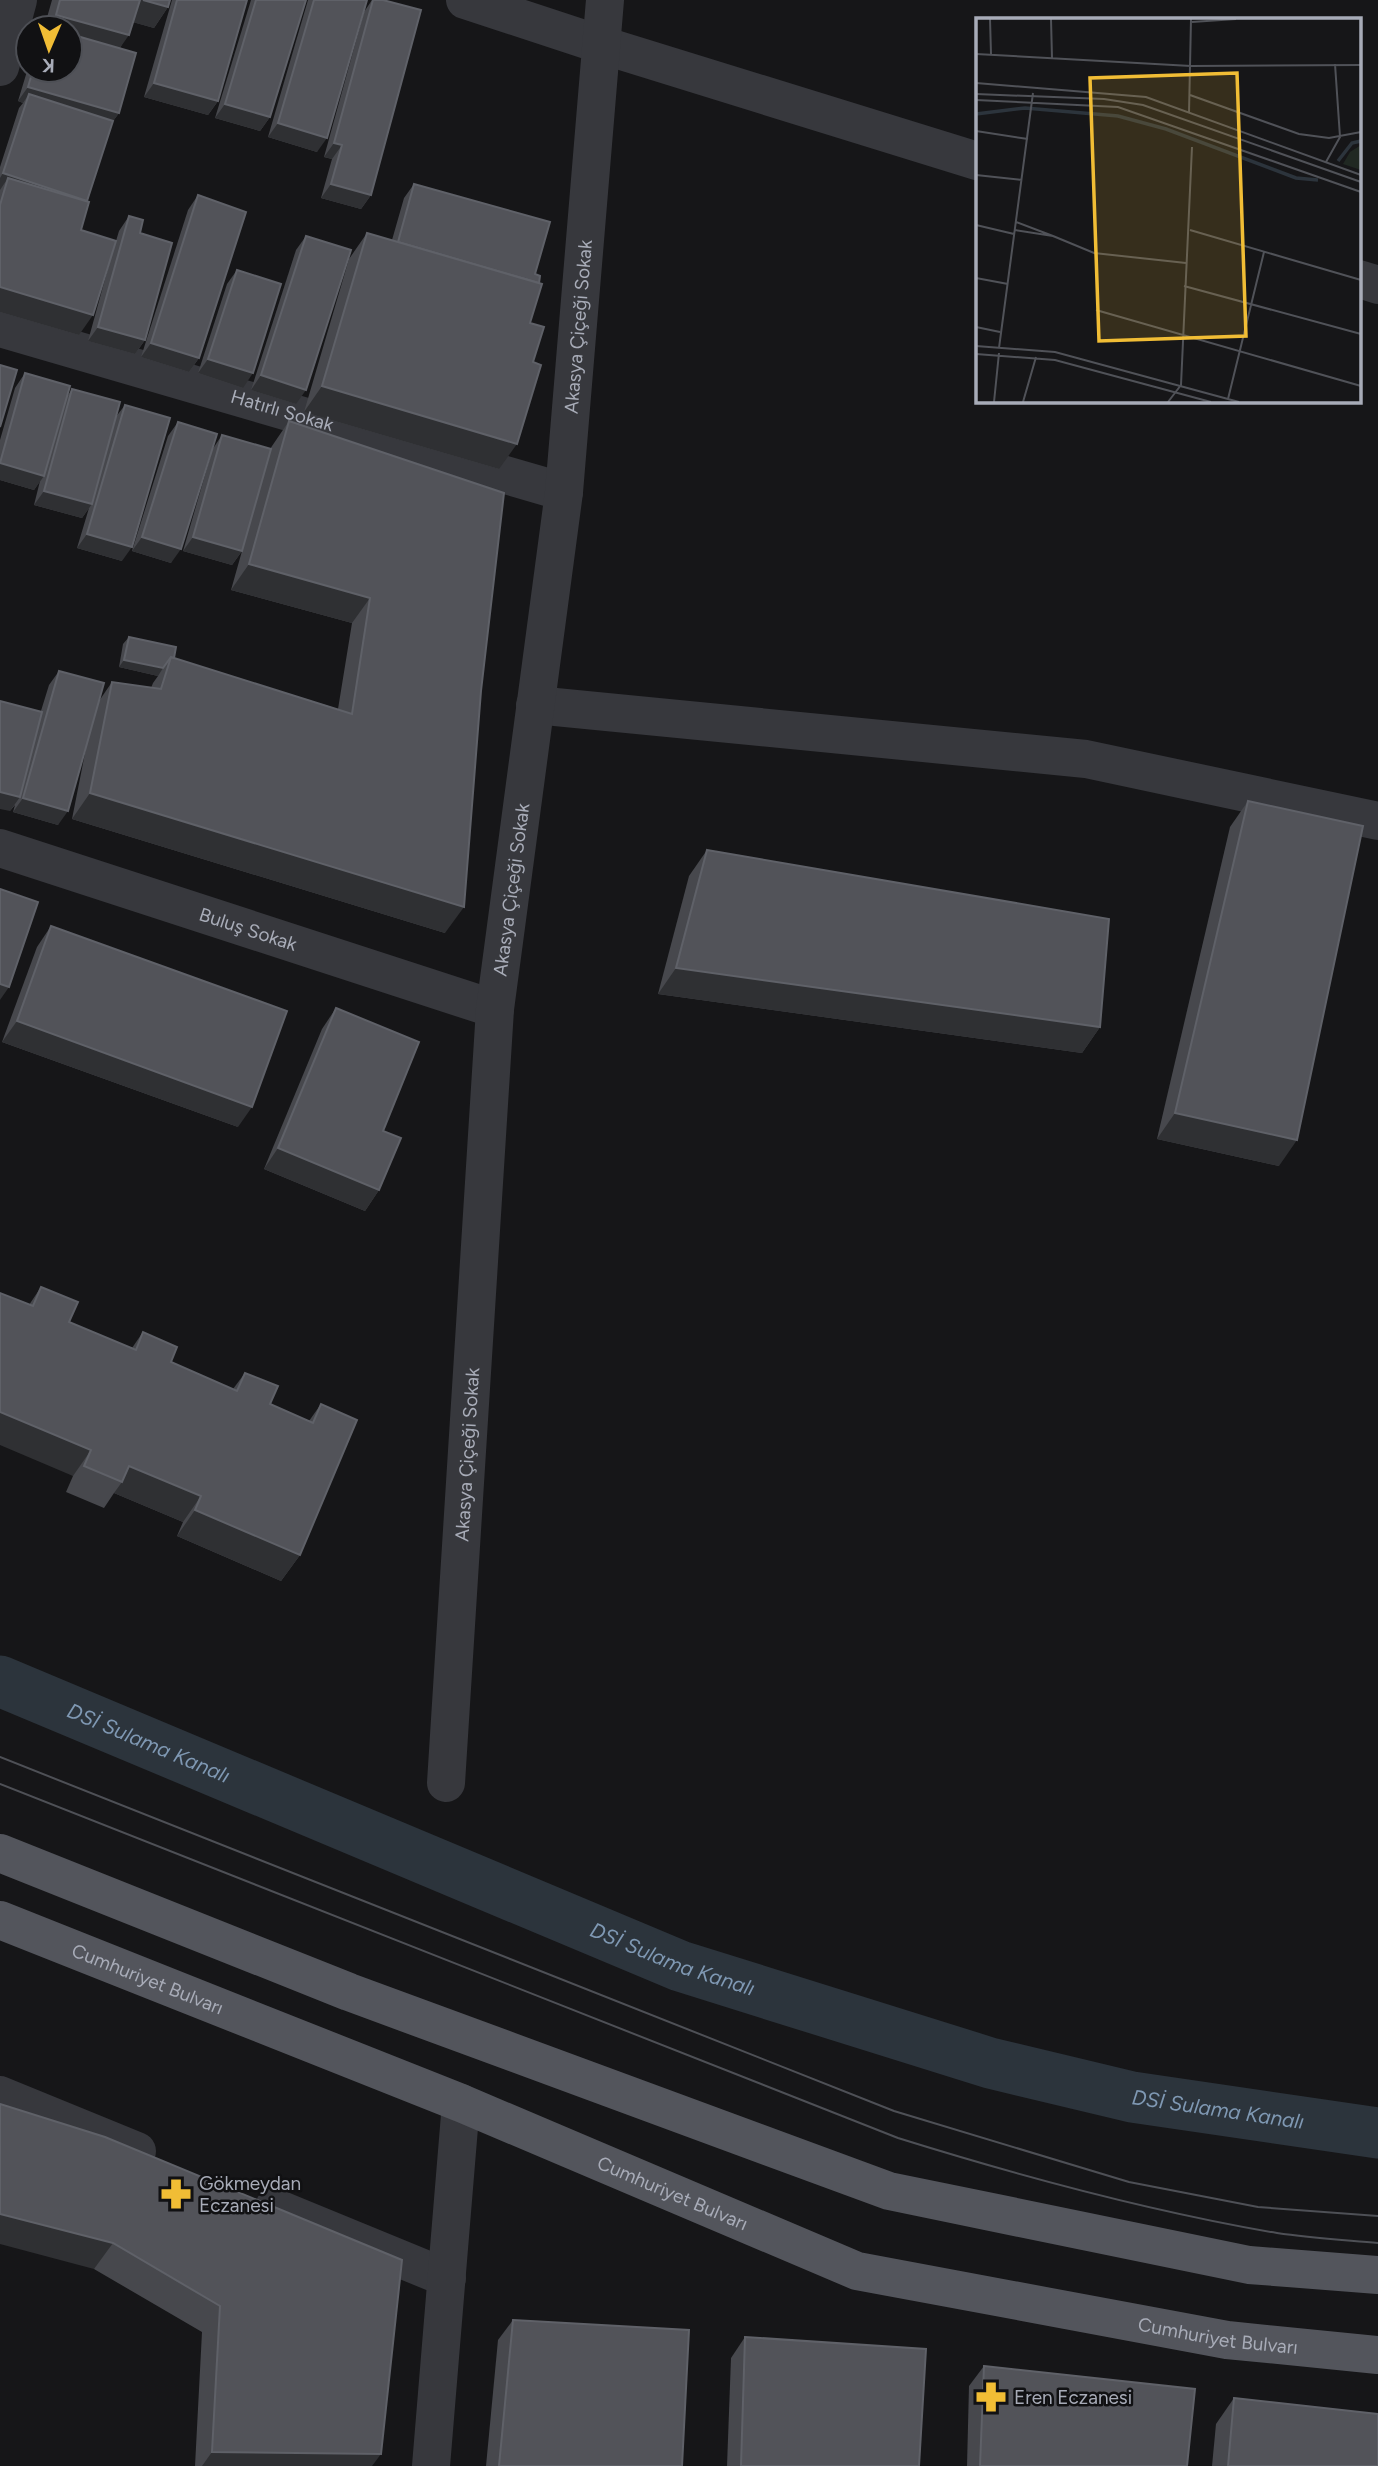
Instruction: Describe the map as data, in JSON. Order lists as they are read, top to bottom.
{
  "streets": {
    "main road": ["Cumhuriyet Bulvarı"],
    "street": ["Akasya Çiçeği Sokak", "Hatırlı Sokak", "Buluş Sokak"]
  },
  "crossings": [
    ["Akasya Çiçeği Sokak", "Hatırlı Sokak"],
    ["Akasya Çiçeği Sokak", "Buluş Sokak"]
  ],
  "water": ["DSİ Sulama Kanalı"],
  "places": {
    "pharmacy": ["Gökmeydan Eczanesi", "Eren Eczanesi"]
  },
  "north": "bottom"
}
